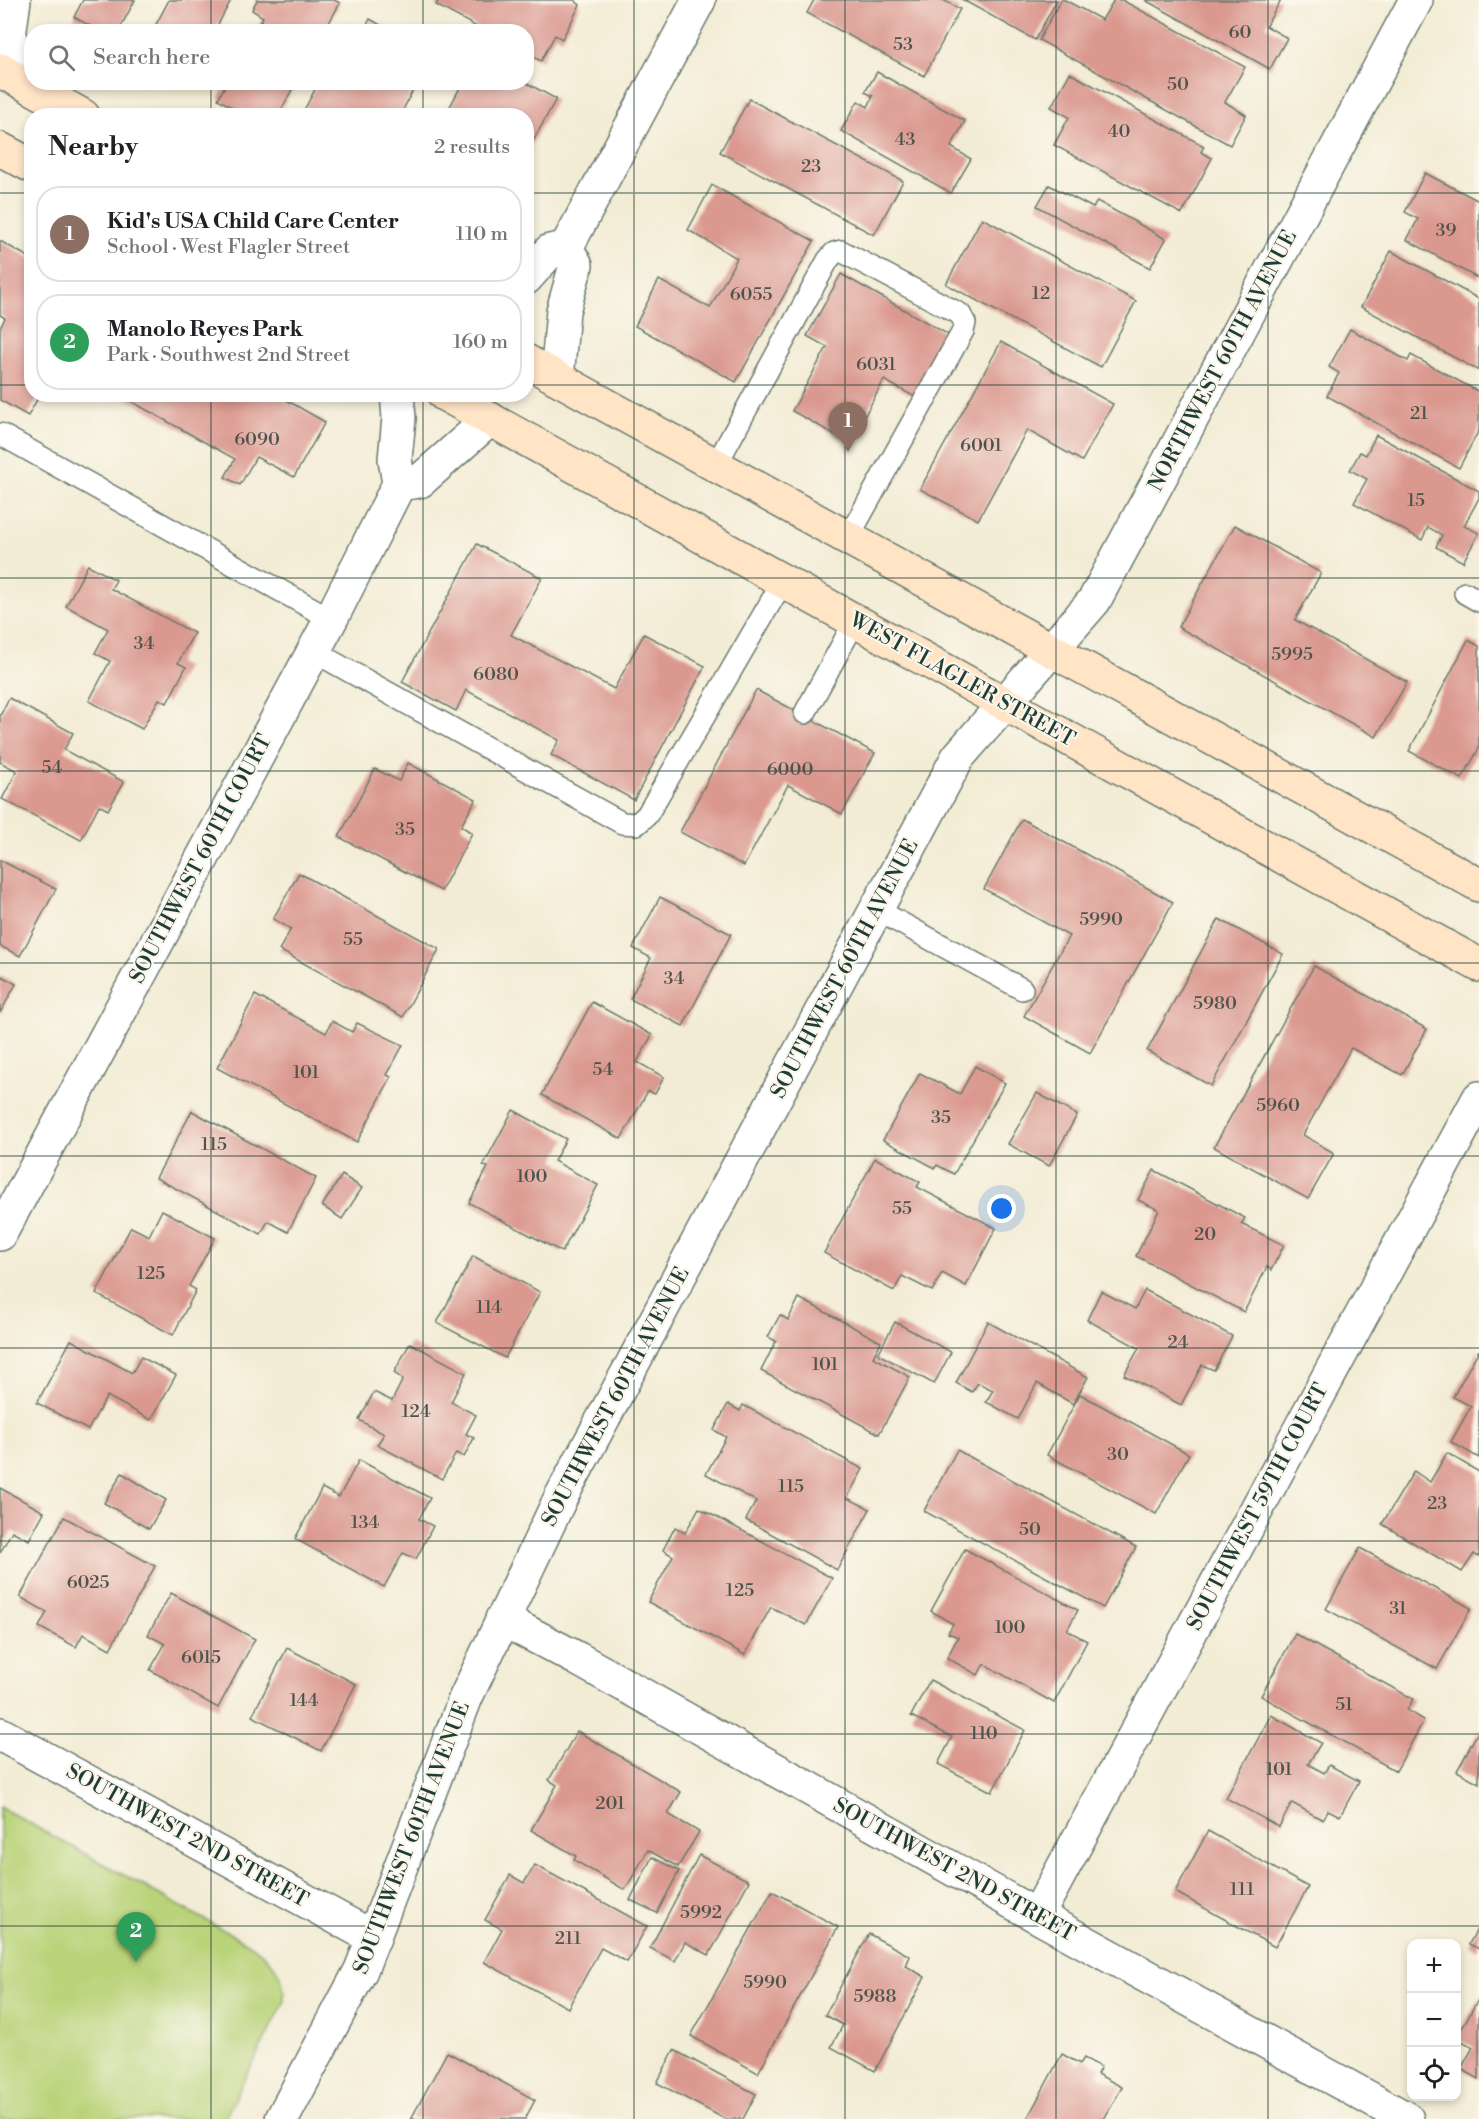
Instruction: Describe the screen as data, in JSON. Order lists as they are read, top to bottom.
{
  "streets": {
    "main road": ["WEST FLAGLER STREET"],
    "street": [
      "NORTHWEST 60TH AVENUE",
      "SOUTHWEST 60TH COURT",
      "SOUTHWEST 60TH AVENUE",
      "SOUTHWEST 59TH COURT",
      "SOUTHWEST 2ND STREET"
    ]
  },
  "crossings": [
    ["NORTHWEST 60TH AVENUE", "WEST FLAGLER STREET"],
    ["NORTHWEST 60TH AVENUE", "SOUTHWEST 60TH AVENUE"],
    ["WEST FLAGLER STREET", "SOUTHWEST 60TH AVENUE"],
    ["SOUTHWEST 60TH AVENUE", "SOUTHWEST 2ND STREET"],
    ["SOUTHWEST 59TH COURT", "SOUTHWEST 2ND STREET"]
  ],
  "house_numbers": [
    "60",
    "53",
    "50",
    "40",
    "43",
    "23",
    "39",
    "12",
    "6055",
    "6031",
    "21",
    "6090",
    "6001",
    "15",
    "34",
    "5995",
    "6080",
    "54",
    "6000",
    "35",
    "5990",
    "55",
    "34",
    "5980",
    "54",
    "101",
    "5960",
    "35",
    "115",
    "100",
    "55",
    "20",
    "125",
    "114",
    "24",
    "101",
    "124",
    "30",
    "115",
    "23",
    "134",
    "50",
    "6025",
    "125",
    "31",
    "100",
    "6015",
    "144",
    "51",
    "110",
    "101",
    "201",
    "111",
    "5992",
    "211",
    "5990",
    "5988"
  ],
  "page": {
    "search": "Search here",
    "heading": ["Nearby", "2 results"],
    "list": [
      {
        "mark": "1",
        "name": "Kid's USA Child Care Center",
        "note": "School · West Flagler Street",
        "value": "110 m"
      },
      {
        "mark": "2",
        "name": "Manolo Reyes Park",
        "note": "Park · Southwest 2nd Street",
        "value": "160 m"
      }
    ],
    "pins": ["1", "2"],
    "map_buttons": ["+", "−"]
  }
}
